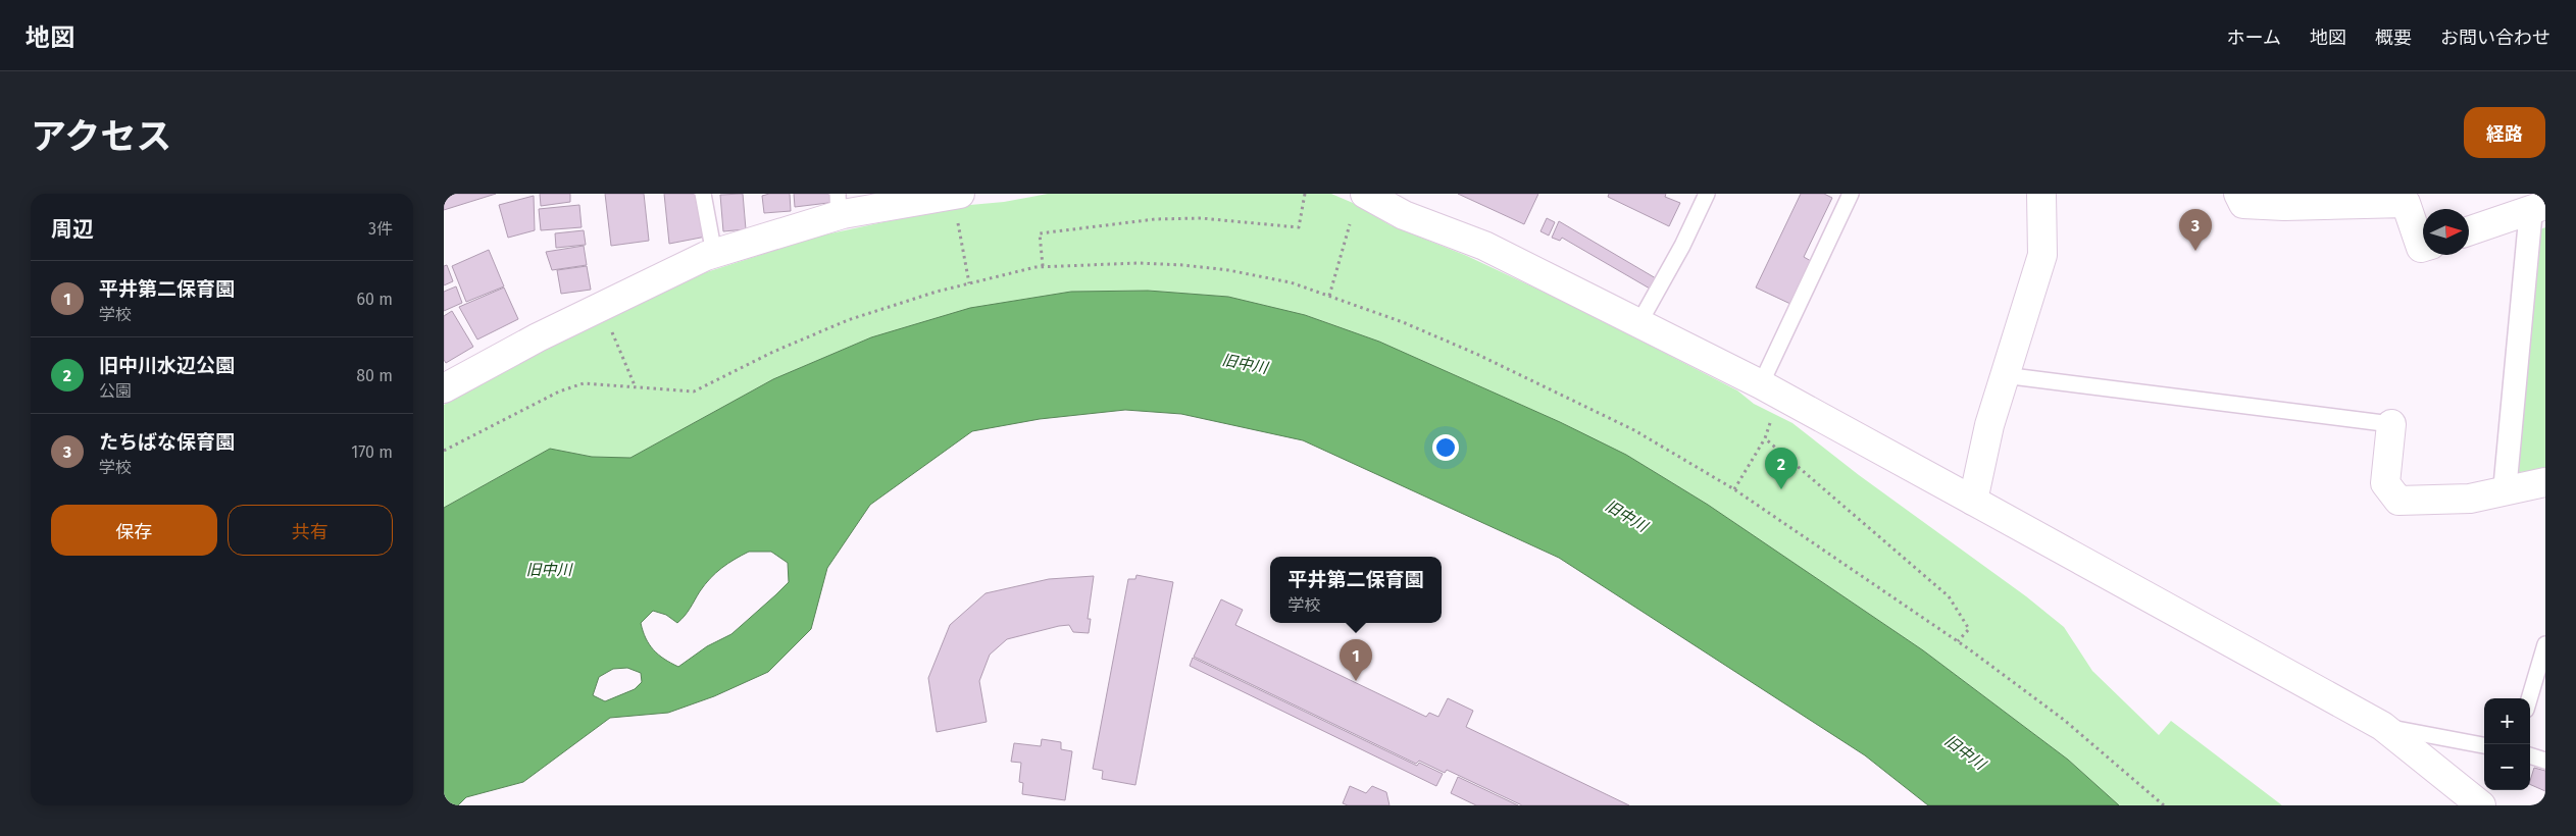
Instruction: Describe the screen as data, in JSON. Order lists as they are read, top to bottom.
{
  "water": ["旧中川"],
  "north": "right",
  "page": {
    "header": "地図",
    "nav": [
      "ホーム",
      "地図",
      "概要",
      "お問い合わせ"
    ],
    "title": "アクセス",
    "buttons": [
      "経路",
      ["保存", "共有"]
    ],
    "heading": ["周辺", "3件"],
    "pins": ["3", "2", "1"],
    "list": [
      {
        "mark": "1",
        "name": "平井第二保育園",
        "note": "学校",
        "value": "60 m"
      },
      {
        "mark": "2",
        "name": "旧中川水辺公園",
        "note": "公園",
        "value": "80 m"
      },
      {
        "mark": "3",
        "name": "たちばな保育園",
        "note": "学校",
        "value": "170 m"
      }
    ],
    "popup": ["平井第二保育園", "学校"],
    "map_buttons": ["+", "−"]
  }
}
